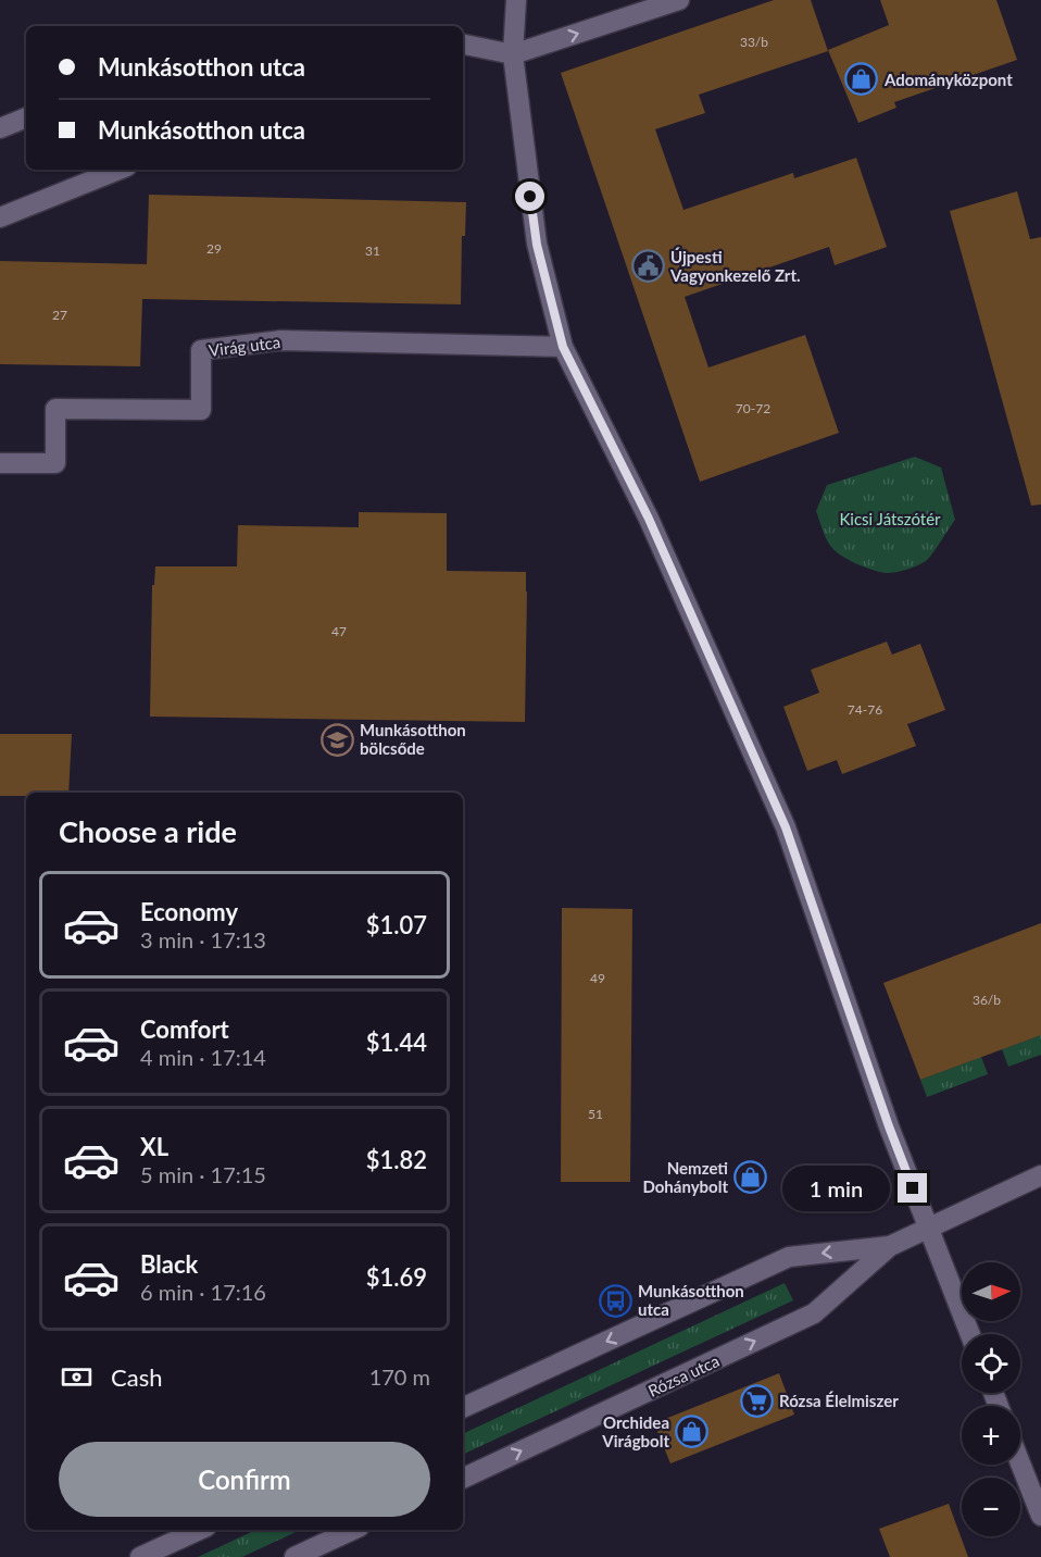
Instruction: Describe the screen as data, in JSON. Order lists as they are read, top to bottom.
{
  "streets": {
    "street": ["Virág utca", "Rózsa utca"]
  },
  "parks": ["Kicsi Játszótér"],
  "places": {
    "shop": ["Adományközpont", "Nemzeti Dohánybolt", "Orchidea Virágbolt"],
    "public building": ["Újpesti Vagyonkezelő Zrt."],
    "school or university": ["Munkásotthon bölcsőde"],
    "bus stop": ["Munkásotthon utca"],
    "supermarket": ["Rózsa Élelmiszer"]
  },
  "house_numbers": [
    "33/b",
    "29",
    "31",
    "27",
    "70-72",
    "47",
    "74-76",
    "49",
    "36/b",
    "51"
  ],
  "north": "right",
  "page": {
    "banner": ["Munkásotthon utca", "Munkásotthon utca"],
    "heading": "Choose a ride",
    "list": [
      {
        "name": "Economy",
        "note": "3 min · 17:13",
        "value": "$1.07"
      },
      {
        "name": "Comfort",
        "note": "4 min · 17:14",
        "value": "$1.44"
      },
      {
        "name": "XL",
        "note": "5 min · 17:15",
        "value": "$1.82"
      },
      {
        "name": "Black",
        "note": "6 min · 17:16",
        "value": "$1.69"
      }
    ],
    "bubble": "1 min",
    "map_buttons": ["+", "−"],
    "pay": ["Cash", "170 m"],
    "buttons": "Confirm"
  }
}
